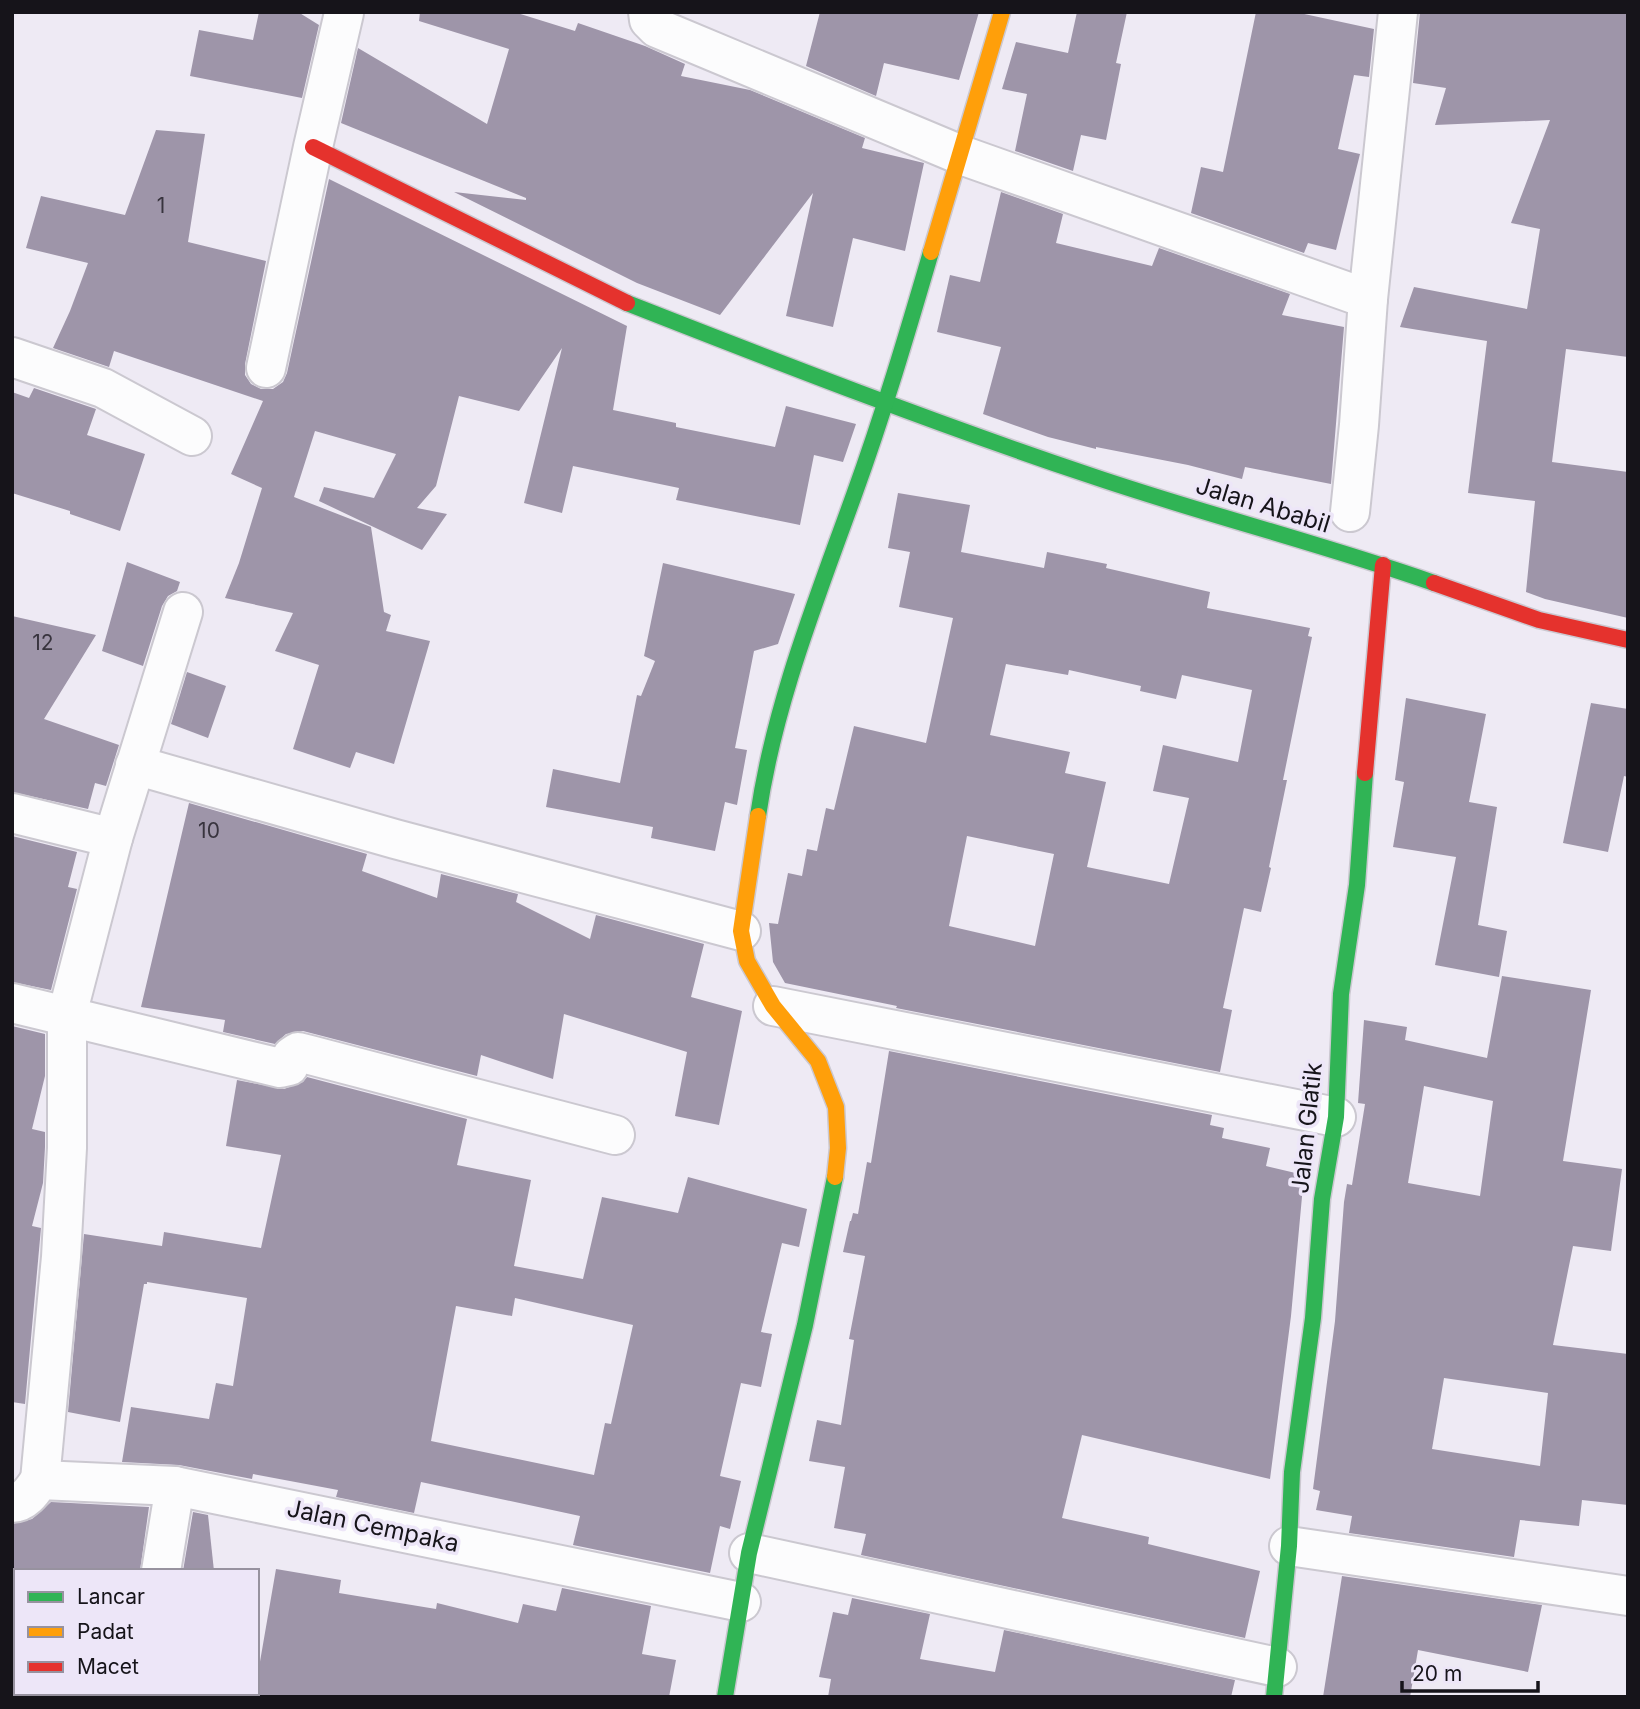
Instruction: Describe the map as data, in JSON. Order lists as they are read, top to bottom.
{
  "streets": {
    "street": ["Jalan Ababil", "Jalan Glatik", "Jalan Cempaka"]
  },
  "crossings": [
    ["Jalan Ababil", "Jalan Glatik"]
  ],
  "house_numbers": ["1", "12", "10"],
  "legend": ["Lancar", "Padat", "Macet"],
  "scale_bar": "20 m"
}
